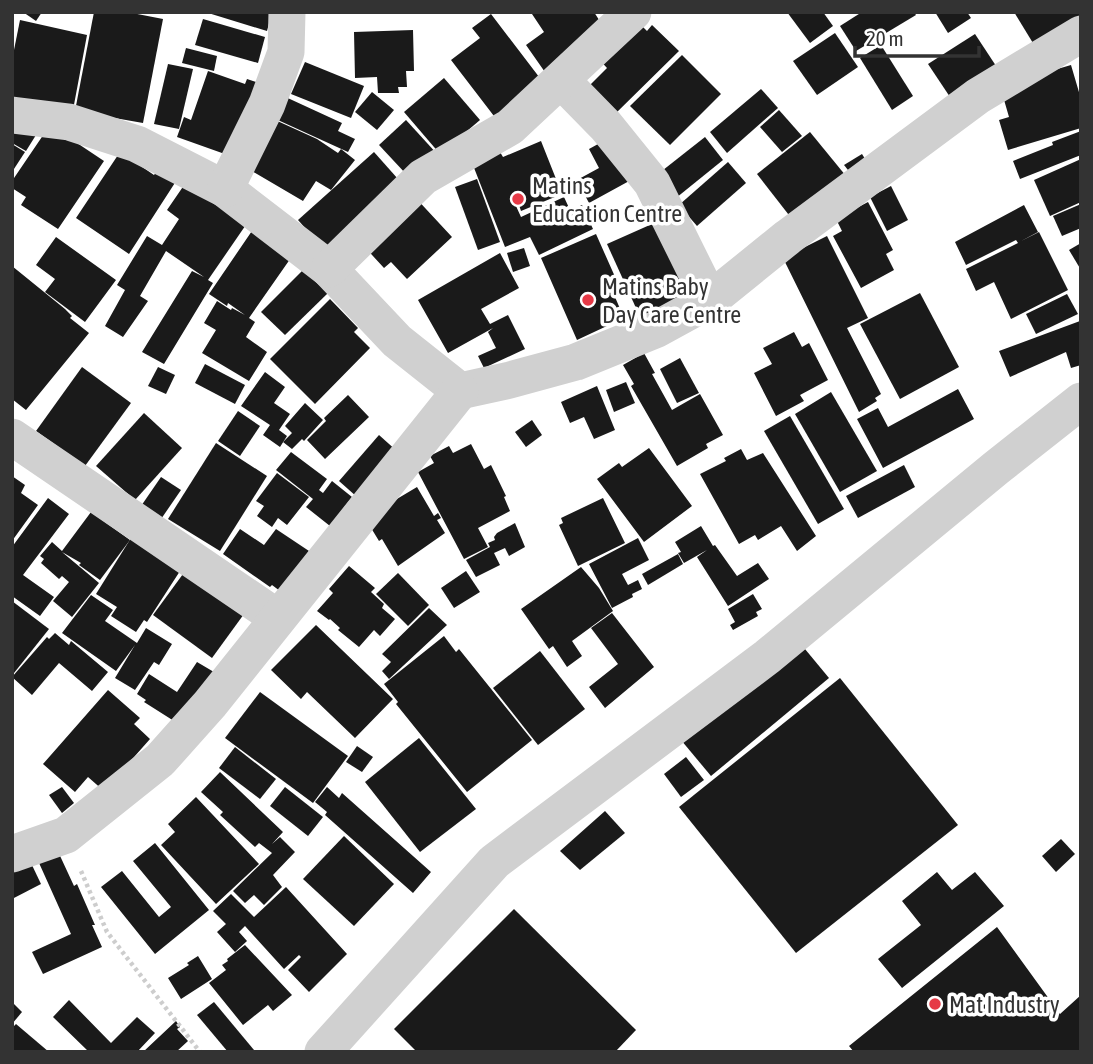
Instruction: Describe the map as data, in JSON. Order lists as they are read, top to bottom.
{
  "places": ["Matins Education Centre", "Matins Baby Day Care Centre", "Mat Industry"],
  "scale_bar": "20 m"
}
